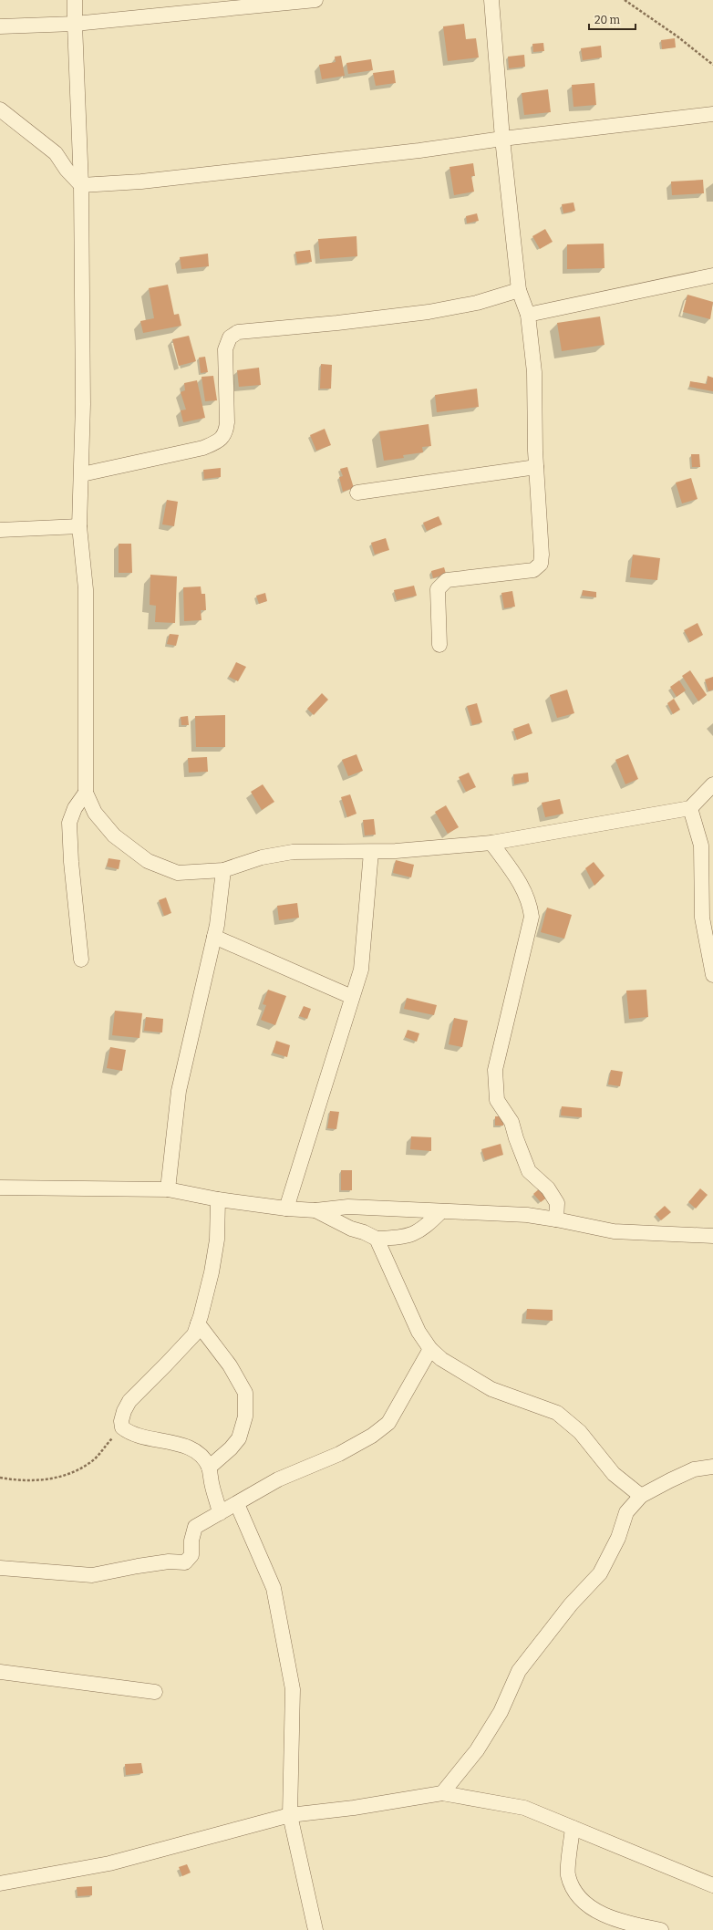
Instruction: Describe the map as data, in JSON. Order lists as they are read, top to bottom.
{
  "scale_bar": "20 m"
}
